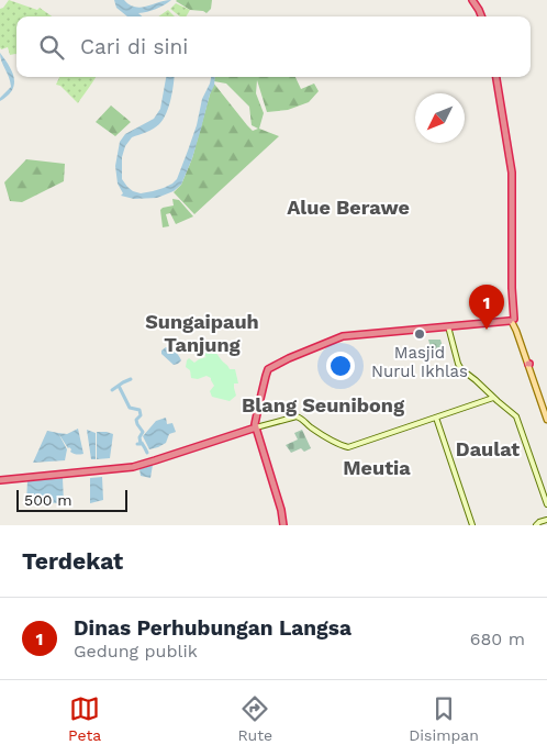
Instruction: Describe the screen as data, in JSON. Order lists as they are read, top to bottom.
{
  "districts": [
    "Alue Berawe",
    "Sungaipauh Tanjung",
    "Blang Seunibong",
    "Daulat",
    "Meutia"
  ],
  "places": ["Masjid Nurul Ikhlas"],
  "scale_bar": "500 m",
  "north": "bottom left",
  "page": {
    "search": "Cari di sini",
    "pins": "1",
    "scale": "500 m",
    "heading": "Terdekat",
    "list": [
      {
        "mark": "1",
        "name": "Dinas Perhubungan Langsa",
        "note": "Gedung publik",
        "value": "680 m"
      }
    ],
    "nav": ["Peta", "Rute", "Disimpan"]
  }
}
